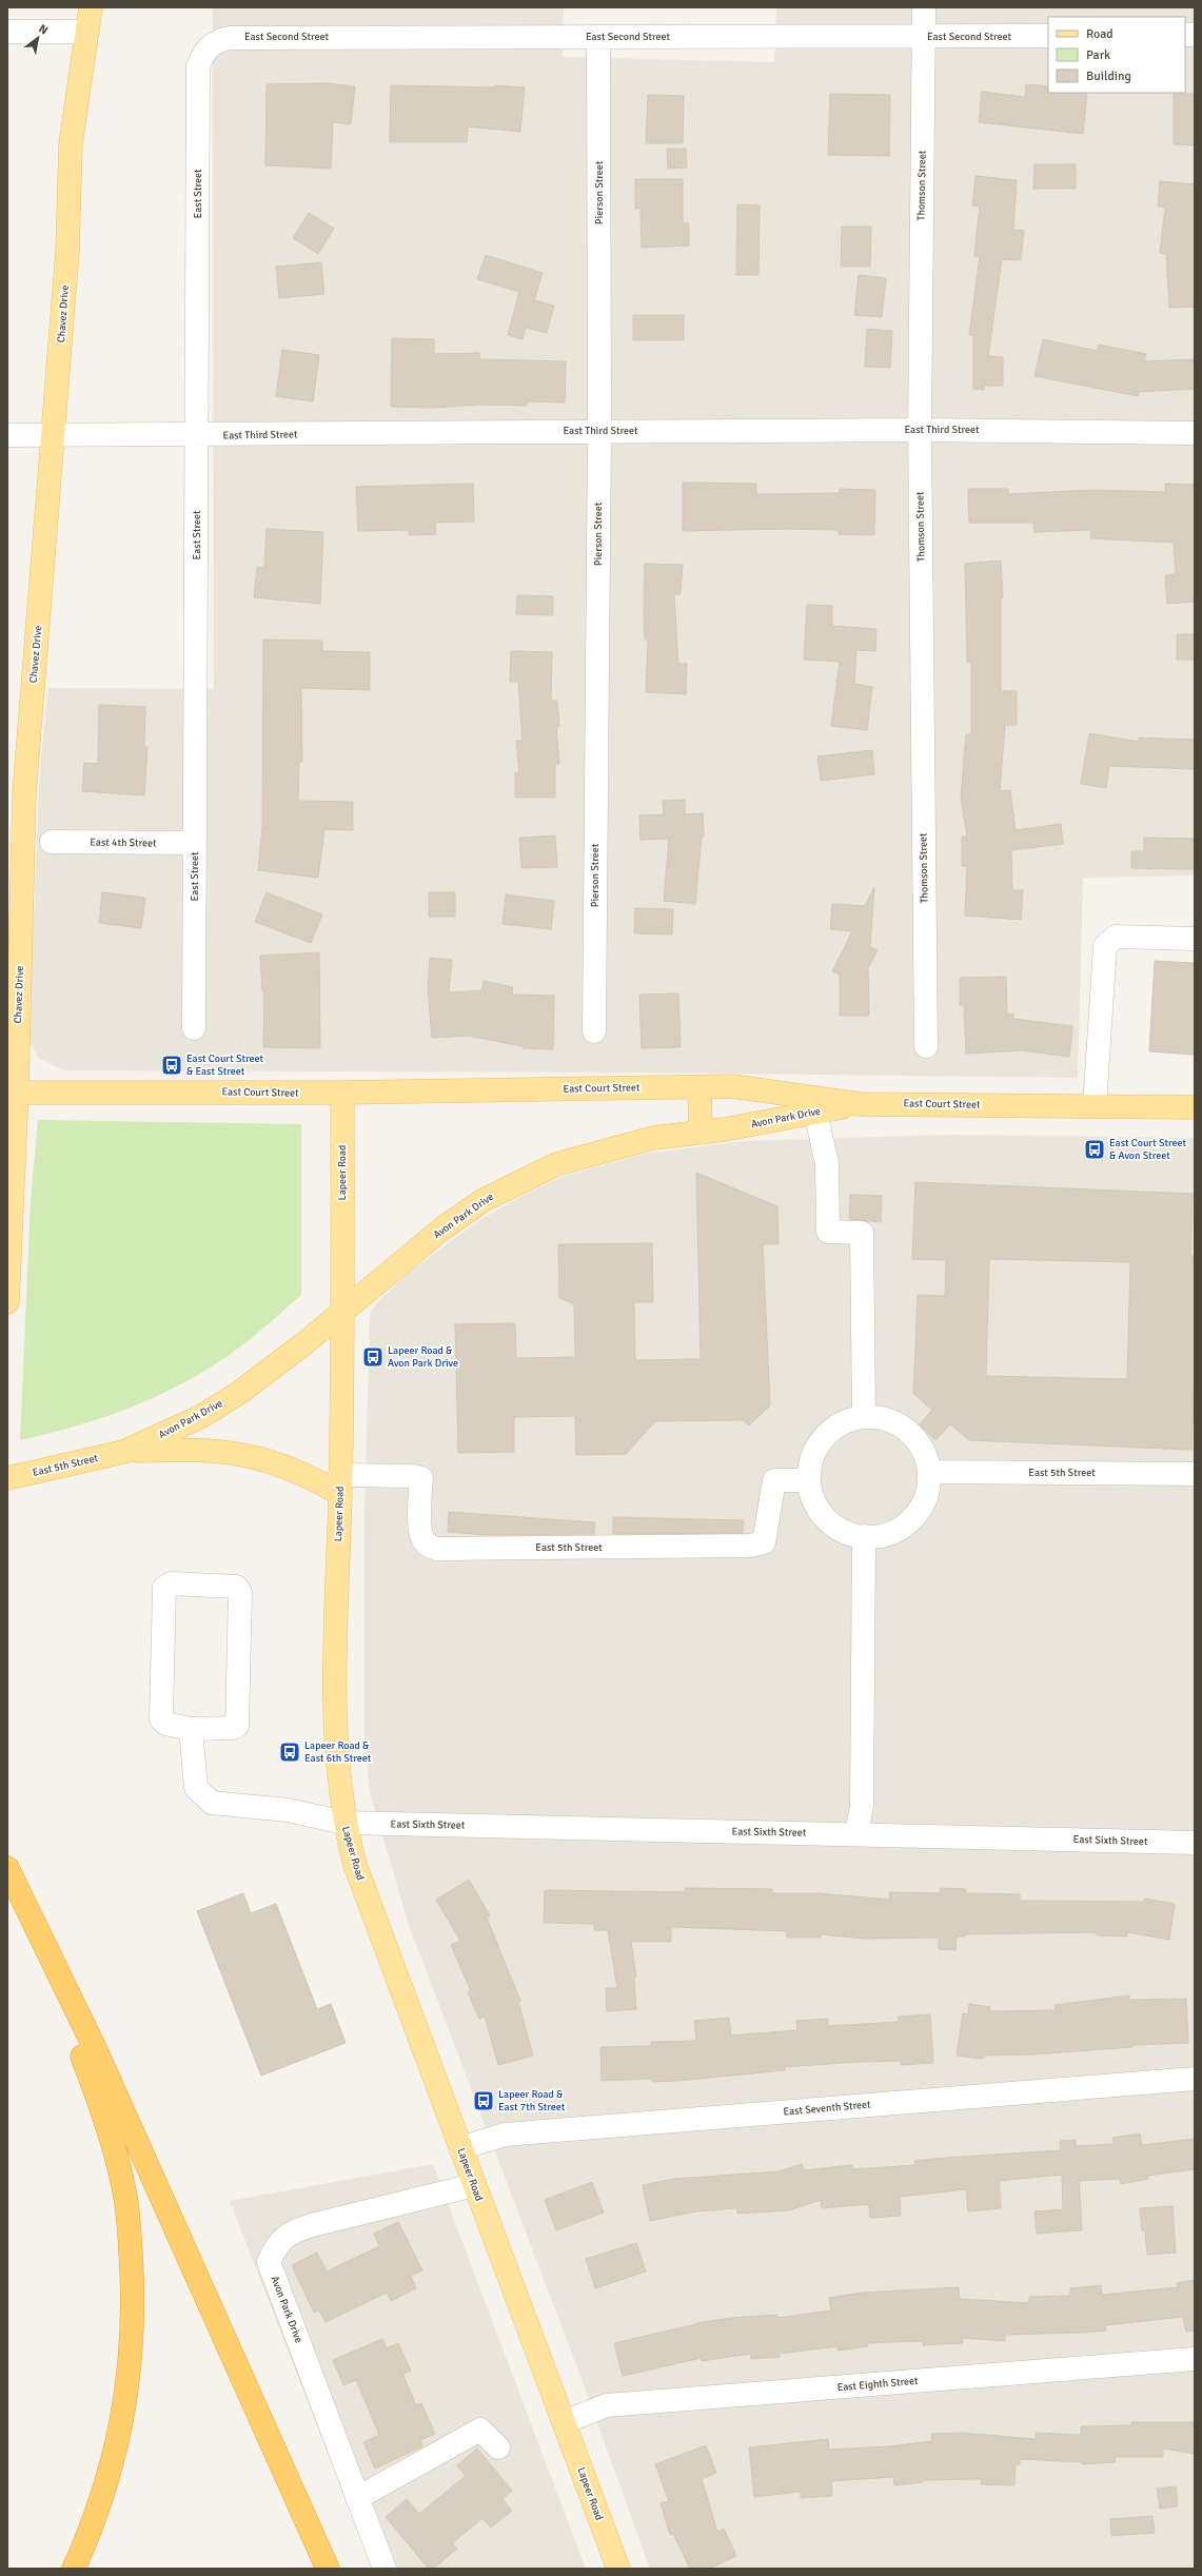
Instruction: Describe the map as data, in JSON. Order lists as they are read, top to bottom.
{
  "streets": {
    "main road": [
      "Chavez Drive",
      "East Court Street",
      "Avon Park Drive",
      "Lapeer Road",
      "East 5th Street"
    ],
    "street": [
      "East Second Street",
      "Thomson Street",
      "Pierson Street",
      "East Street",
      "East Third Street",
      "East 4th Street",
      "East Sixth Street",
      "East Seventh Street",
      "East Eighth Street"
    ]
  },
  "crossings": [
    ["East Second Street", "Thomson Street"],
    ["East Second Street", "Pierson Street"],
    ["East Second Street", "East Street"],
    ["Thomson Street", "East Third Street"],
    ["Pierson Street", "East Third Street"],
    ["East Street", "East Third Street"],
    ["East Street", "East 4th Street"],
    ["Chavez Drive", "East Third Street"],
    ["Chavez Drive", "East Court Street"],
    ["East Court Street", "Avon Park Drive"],
    ["East Court Street", "Lapeer Road"],
    ["Avon Park Drive", "Lapeer Road"],
    ["Avon Park Drive", "East 5th Street"],
    ["Lapeer Road", "East 5th Street"],
    ["Lapeer Road", "East Sixth Street"],
    ["Lapeer Road", "East Seventh Street"],
    ["Lapeer Road", "East Eighth Street"]
  ],
  "places": {
    "bus stop": [
      "East Court Street & East Street",
      "East Court Street & Avon Street",
      "Lapeer Road & Avon Park Drive",
      "Lapeer Road & East 6th Street",
      "Lapeer Road & East 7th Street"
    ]
  },
  "legend": ["Road", "Park", "Building"],
  "north": "top right"
}
